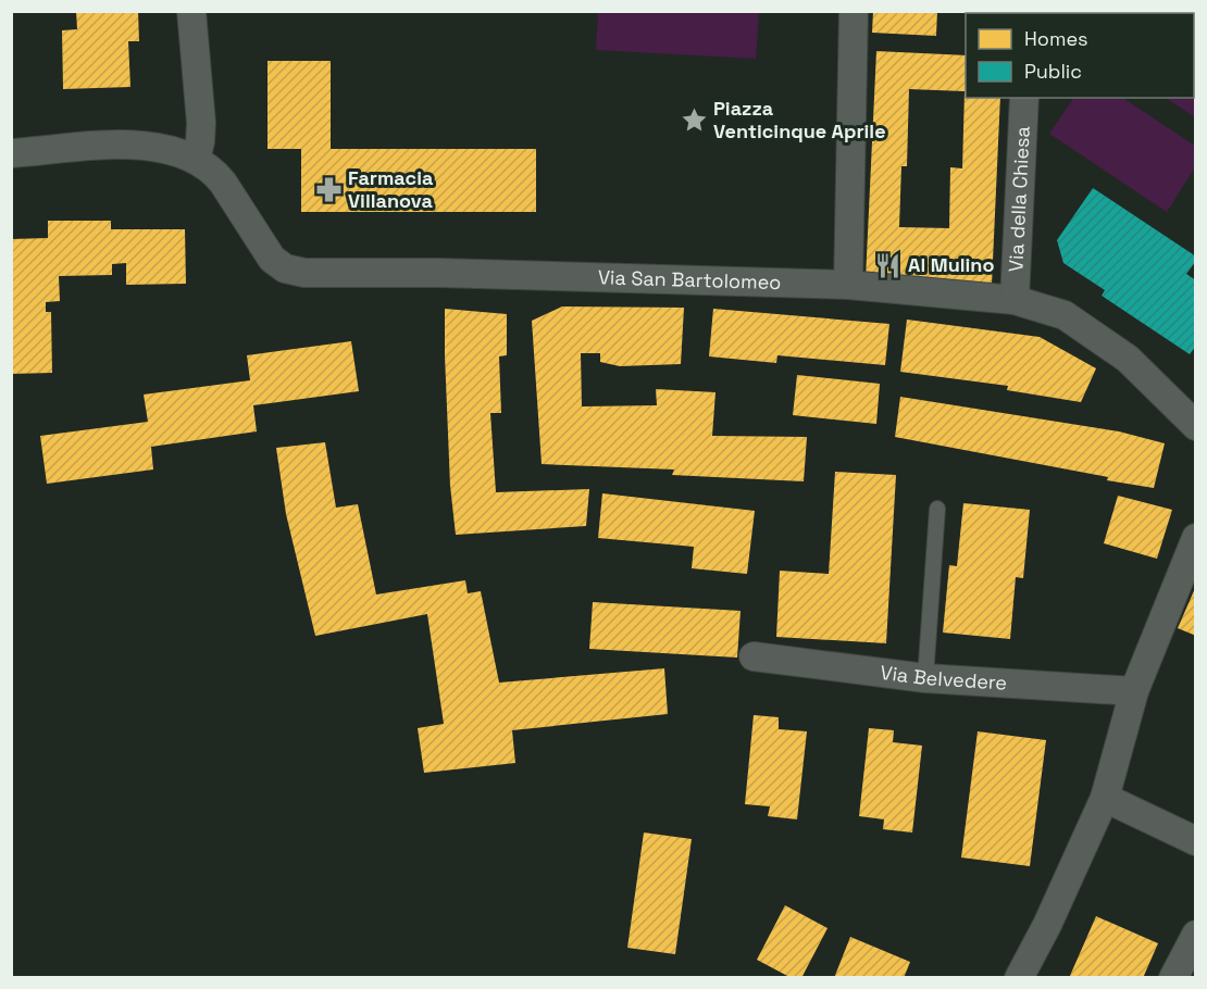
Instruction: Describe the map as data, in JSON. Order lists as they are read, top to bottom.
{
  "streets": {
    "street": ["Via della Chiesa", "Via San Bartolomeo", "Via Belvedere"]
  },
  "crossings": [
    ["Via della Chiesa", "Via San Bartolomeo"]
  ],
  "places": {
    "place": ["Piazza Venticinque Aprile"],
    "pharmacy": ["Farmacia Villanova"],
    "restaurant": ["Al Mulino"]
  },
  "legend": ["Homes", "Public"]
}
